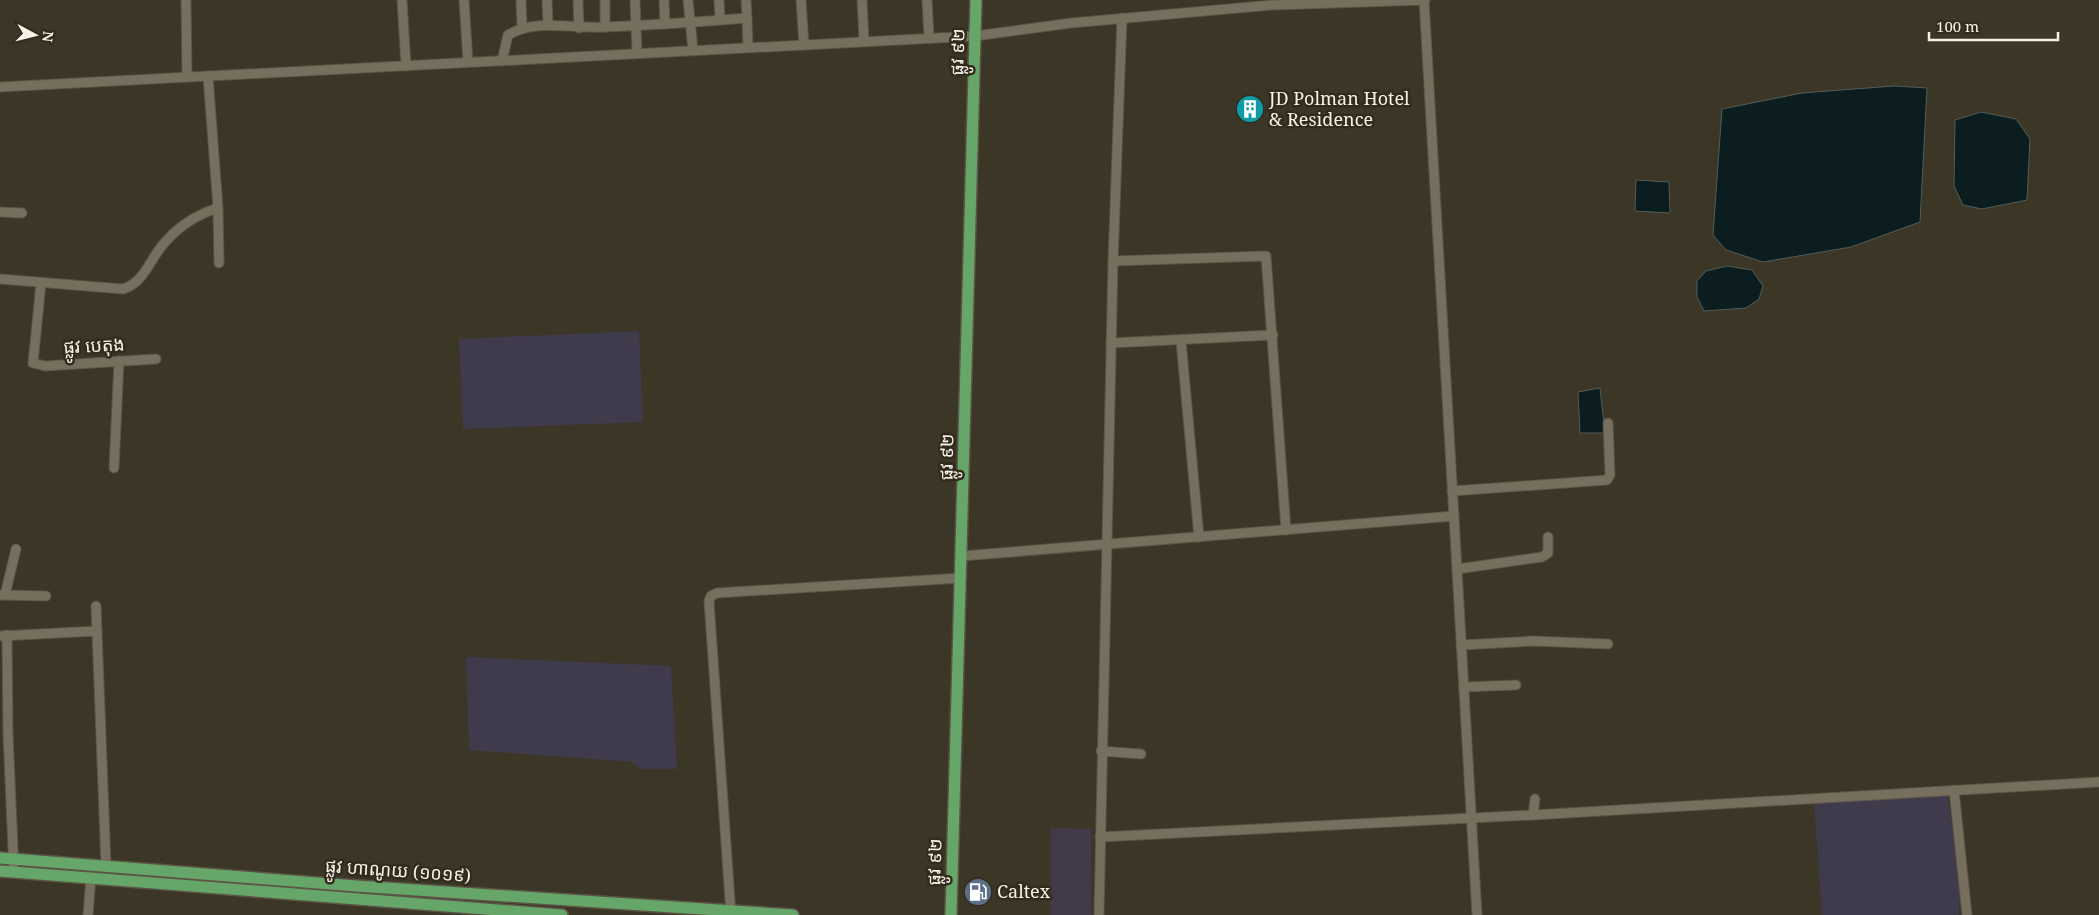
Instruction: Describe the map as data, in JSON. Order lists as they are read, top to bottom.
{
  "streets": {
    "main road": ["ផ្លូវ ៩២", "ផ្លូវ ហាណូយ (១០១៩)"],
    "street": ["ផ្លូវ បេតុង"]
  },
  "places": {
    "building": ["JD Polman Hotel & Residence"],
    "fuel station": ["Caltex"]
  },
  "scale_bar": "100 m",
  "north": "right"
}
